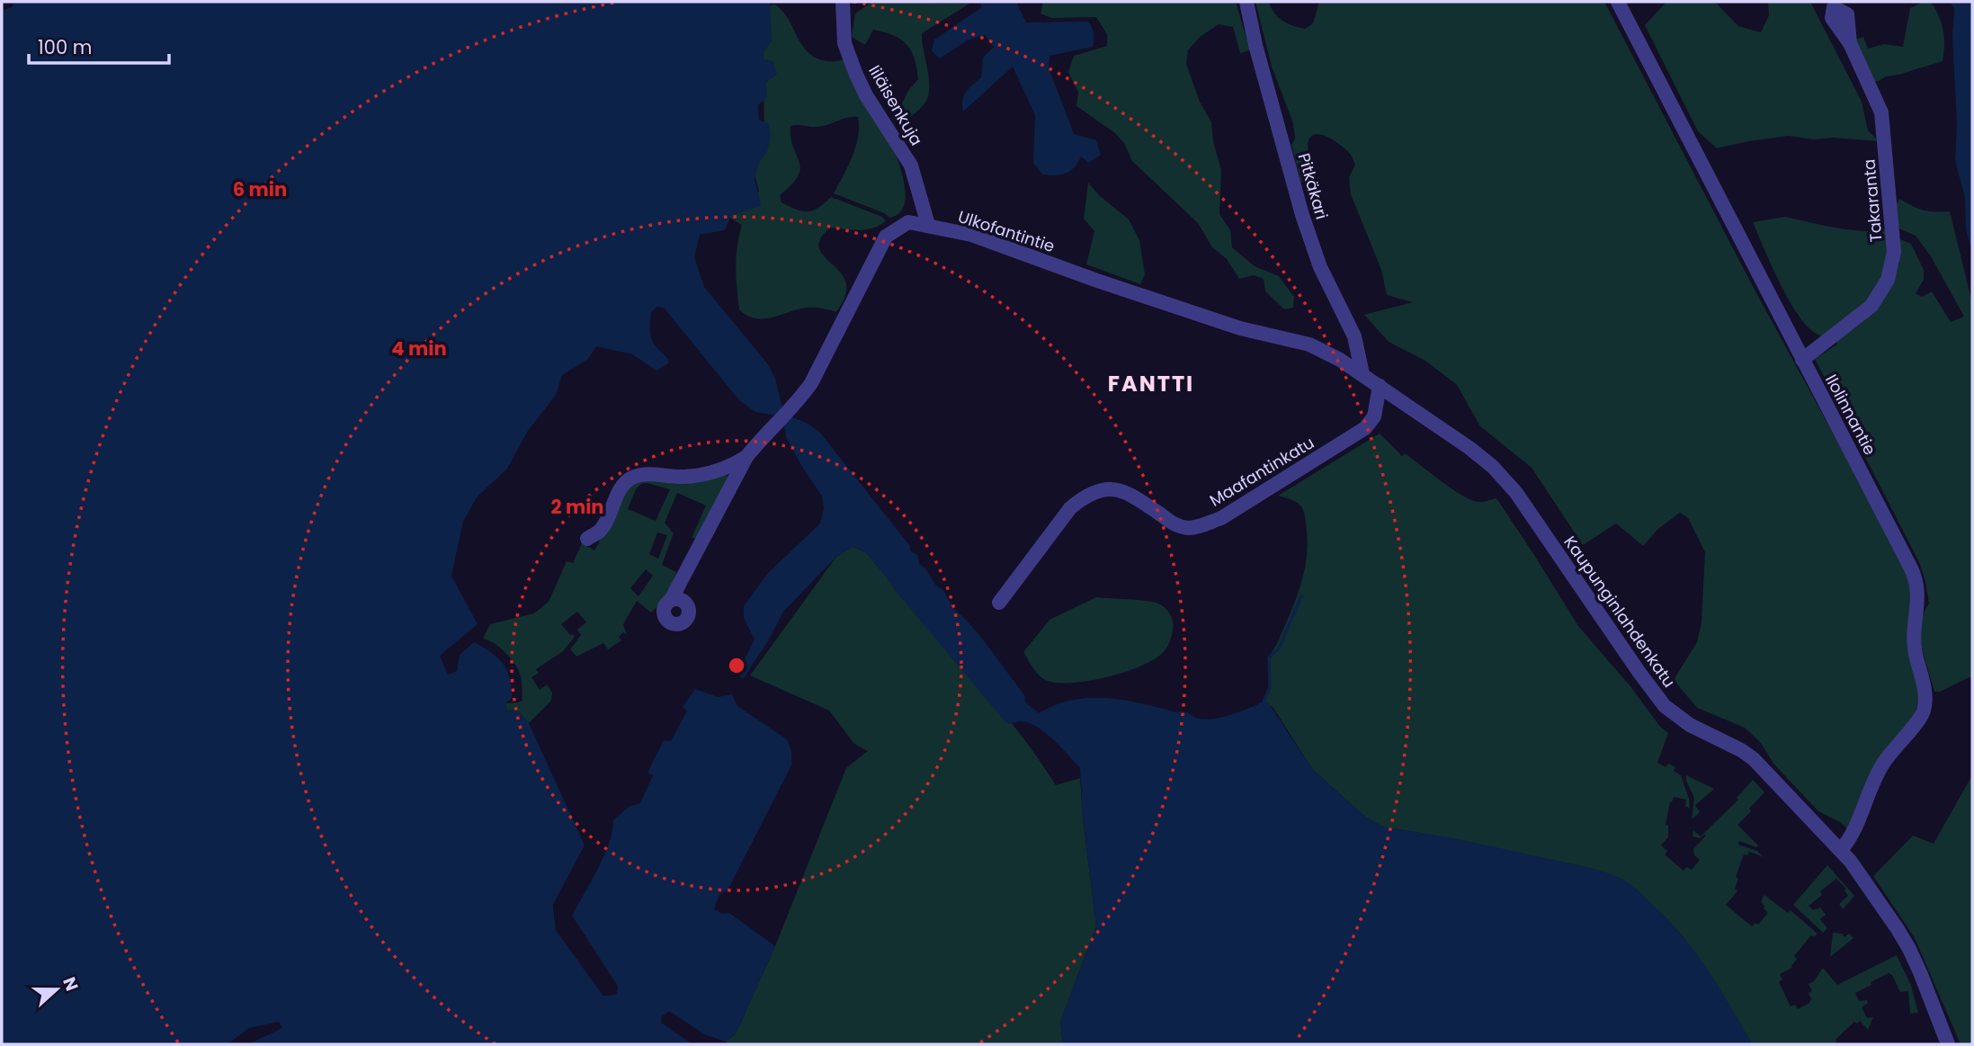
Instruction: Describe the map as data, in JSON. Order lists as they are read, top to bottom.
{
  "streets": {
    "street": [
      "Iiläisenkuja",
      "Pitkäkari",
      "Takaranta",
      "Ulkofantintie",
      "Ilolinnantie",
      "Maafantinkatu",
      "Kaupunginlahdenkatu"
    ]
  },
  "crossings": [
    ["Iiläisenkuja", "Ulkofantintie"],
    ["Pitkäkari", "Ulkofantintie"],
    ["Takaranta", "Ilolinnantie"],
    ["Ulkofantintie", "Maafantinkatu"],
    ["Ulkofantintie", "Kaupunginlahdenkatu"],
    ["Ilolinnantie", "Kaupunginlahdenkatu"],
    ["Maafantinkatu", "Kaupunginlahdenkatu"]
  ],
  "districts": ["FANTTI"],
  "scale_bar": "100 m",
  "north": "right",
  "rings": ["6 min", "4 min", "2 min"]
}
